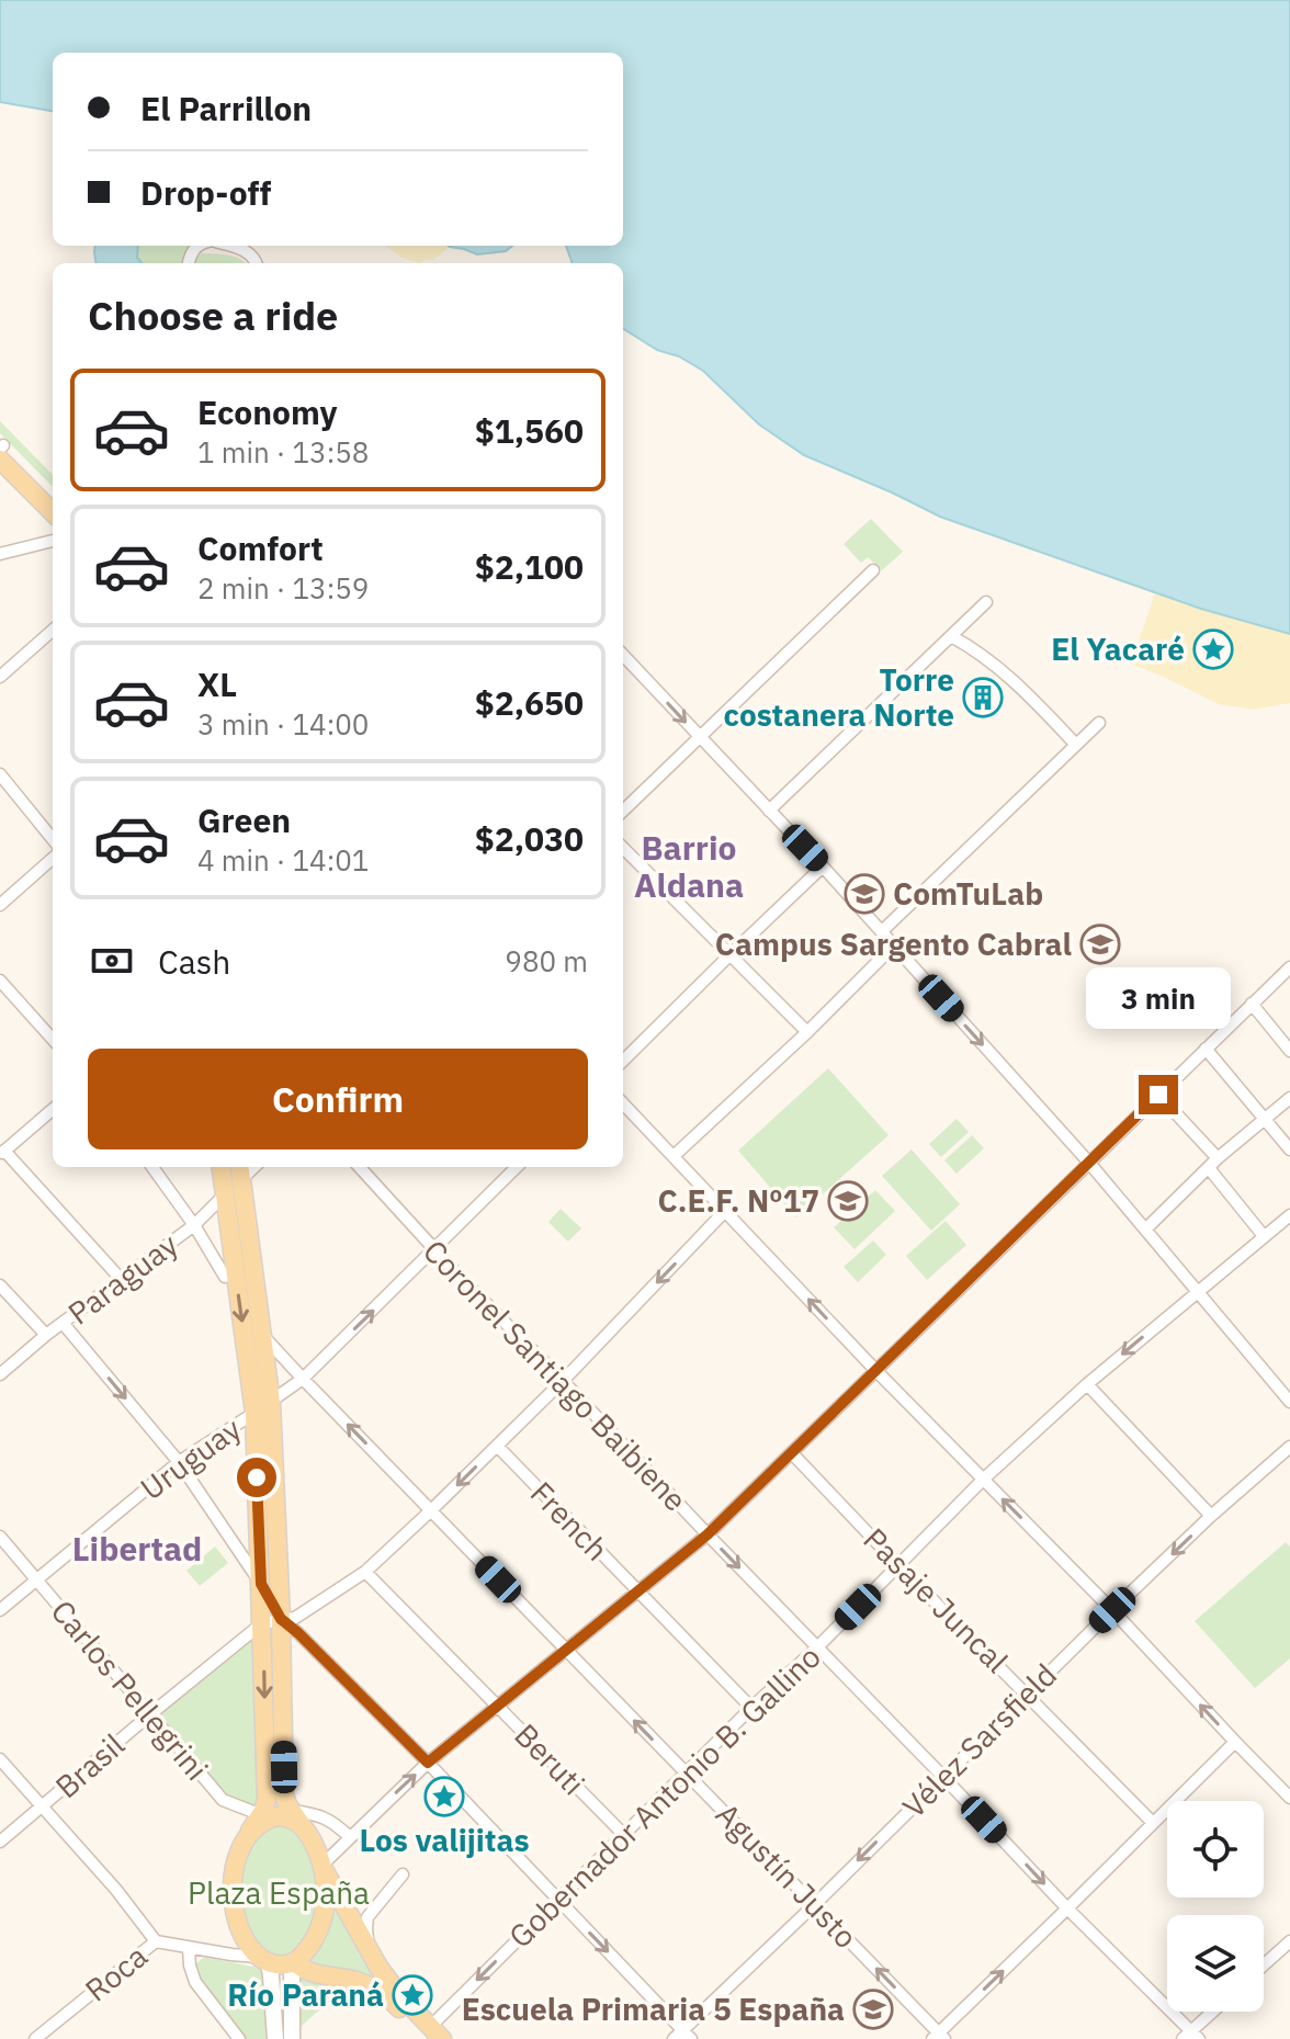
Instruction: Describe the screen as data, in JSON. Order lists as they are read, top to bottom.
{
  "streets": {
    "street": [
      "Paraguay",
      "Coronel Santiago Baibiene",
      "Uruguay",
      "French",
      "Pasaje Juncal",
      "Carlos Pellegrini",
      "Vélez Sarsfield",
      "Beruti",
      "Brasil",
      "Gobernador Antonio B. Gallino",
      "Agustín Justo",
      "Roca"
    ]
  },
  "crossings": [
    ["Coronel Santiago Baibiene", "Uruguay"],
    ["Coronel Santiago Baibiene", "Vélez Sarsfield"],
    ["Coronel Santiago Baibiene", "Brasil"],
    ["Coronel Santiago Baibiene", "Gobernador Antonio B. Gallino"],
    ["Uruguay", "Carlos Pellegrini"],
    ["Uruguay", "Agustín Justo"],
    ["French", "Brasil"],
    ["French", "Gobernador Antonio B. Gallino"],
    ["Pasaje Juncal", "Vélez Sarsfield"],
    ["Pasaje Juncal", "Gobernador Antonio B. Gallino"],
    ["Carlos Pellegrini", "Brasil"],
    ["Carlos Pellegrini", "Roca"],
    ["Vélez Sarsfield", "Agustín Justo"],
    ["Beruti", "Brasil"],
    ["Beruti", "Gobernador Antonio B. Gallino"],
    ["Brasil", "Agustín Justo"],
    ["Gobernador Antonio B. Gallino", "Agustín Justo"]
  ],
  "one_way": ["Vélez Sarsfield", "Agustín Justo"],
  "districts": ["Barrio Aldana", "Libertad"],
  "parks": ["Plaza España"],
  "places": {
    "place": ["El Yacaré", "Los valijitas", "Río Paraná"],
    "building": ["Torre costanera Norte"],
    "school or university": [
      "ComTuLab",
      "Campus Sargento Cabral",
      "C.E.F. Nº17",
      "Escuela Primaria 5 España"
    ]
  },
  "page": {
    "banner": ["El Parrillon", "Drop-off"],
    "heading": "Choose a ride",
    "list": [
      {
        "name": "Economy",
        "note": "1 min · 13:58",
        "value": "$1,560"
      },
      {
        "name": "Comfort",
        "note": "2 min · 13:59",
        "value": "$2,100"
      },
      {
        "name": "XL",
        "note": "3 min · 14:00",
        "value": "$2,650"
      },
      {
        "name": "Green",
        "note": "4 min · 14:01",
        "value": "$2,030"
      }
    ],
    "pay": ["Cash", "980 m"],
    "bubble": "3 min",
    "buttons": "Confirm"
  }
}
